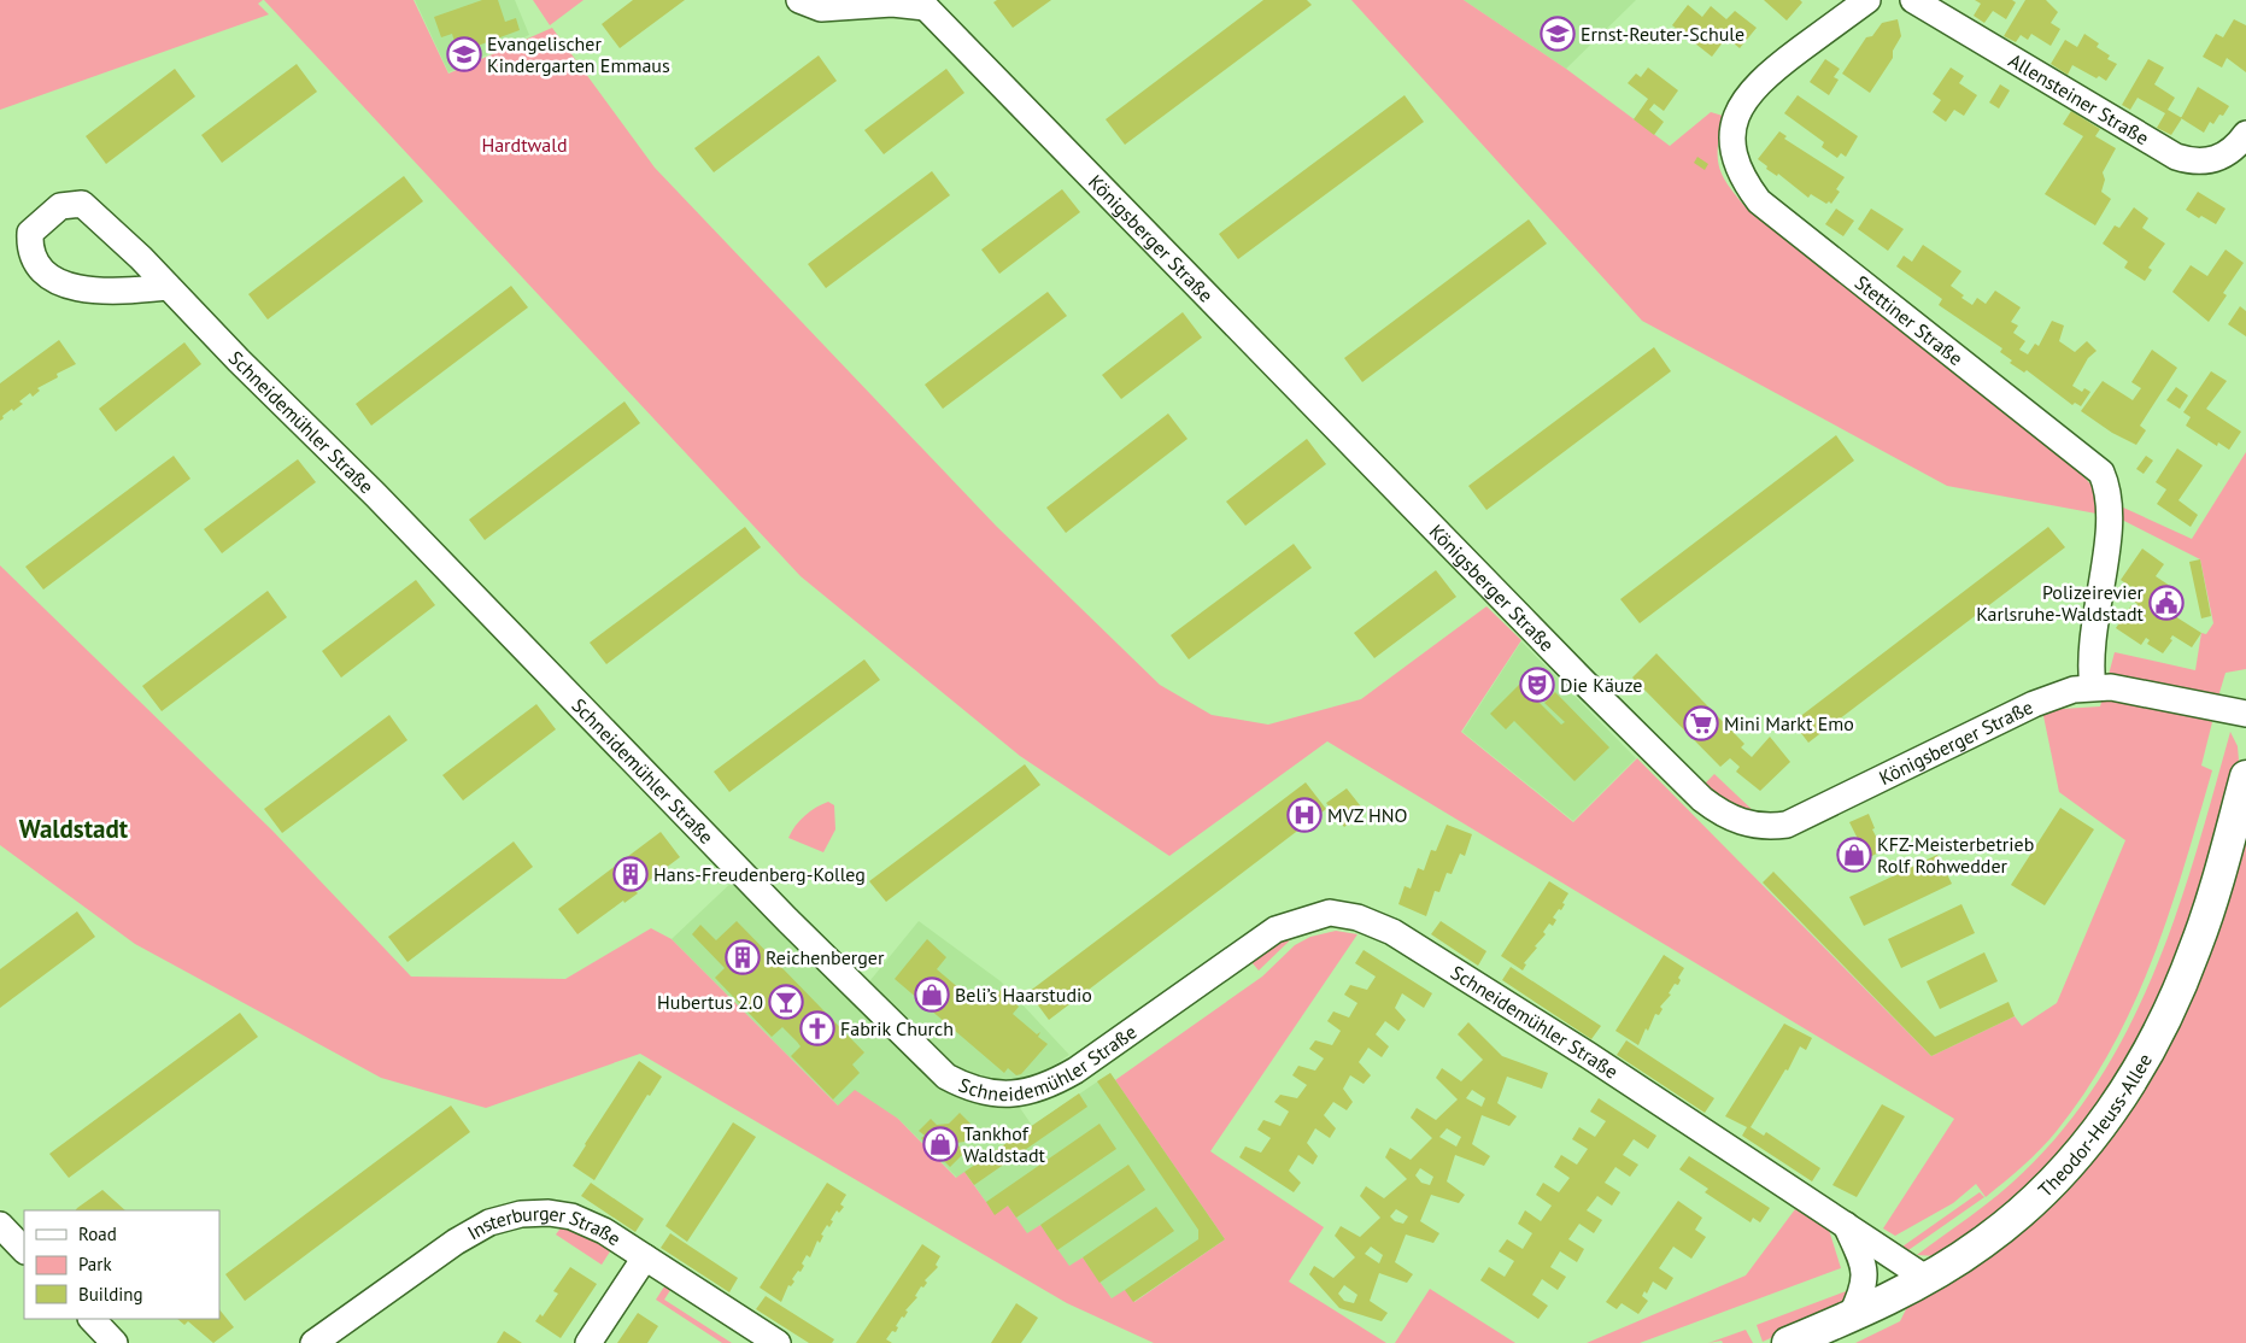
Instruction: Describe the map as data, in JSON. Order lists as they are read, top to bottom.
{
  "streets": {
    "main road": ["Theodor-Heuss-Allee"],
    "street": [
      "Allensteiner Straße",
      "Königsberger Straße",
      "Stettiner Straße",
      "Schneidemühler Straße",
      "Insterburger Straße"
    ]
  },
  "crossings": [
    ["Königsberger Straße", "Stettiner Straße"],
    ["Schneidemühler Straße", "Theodor-Heuss-Allee"]
  ],
  "districts": ["Waldstadt"],
  "parks": ["Hardtwald"],
  "places": {
    "school or university": ["Ernst-Reuter-Schule", "Evangelischer Kindergarten Emmaus"],
    "public building": ["Polizeirevier Karlsruhe-Waldstadt"],
    "theatre": ["Die Käuze"],
    "supermarket": ["Mini Markt Emo"],
    "hospital": ["MVZ HNO"],
    "shop": ["KFZ-Meisterbetrieb Rolf Rohwedder", "Beli’s Haarstudio", "Tankhof Waldstadt"],
    "building": ["Hans-Freudenberg-Kolleg", "Reichenberger"],
    "bar": ["Hubertus 2.0"],
    "church": ["Fabrik Church"]
  },
  "legend": ["Road", "Park", "Building"]
}
